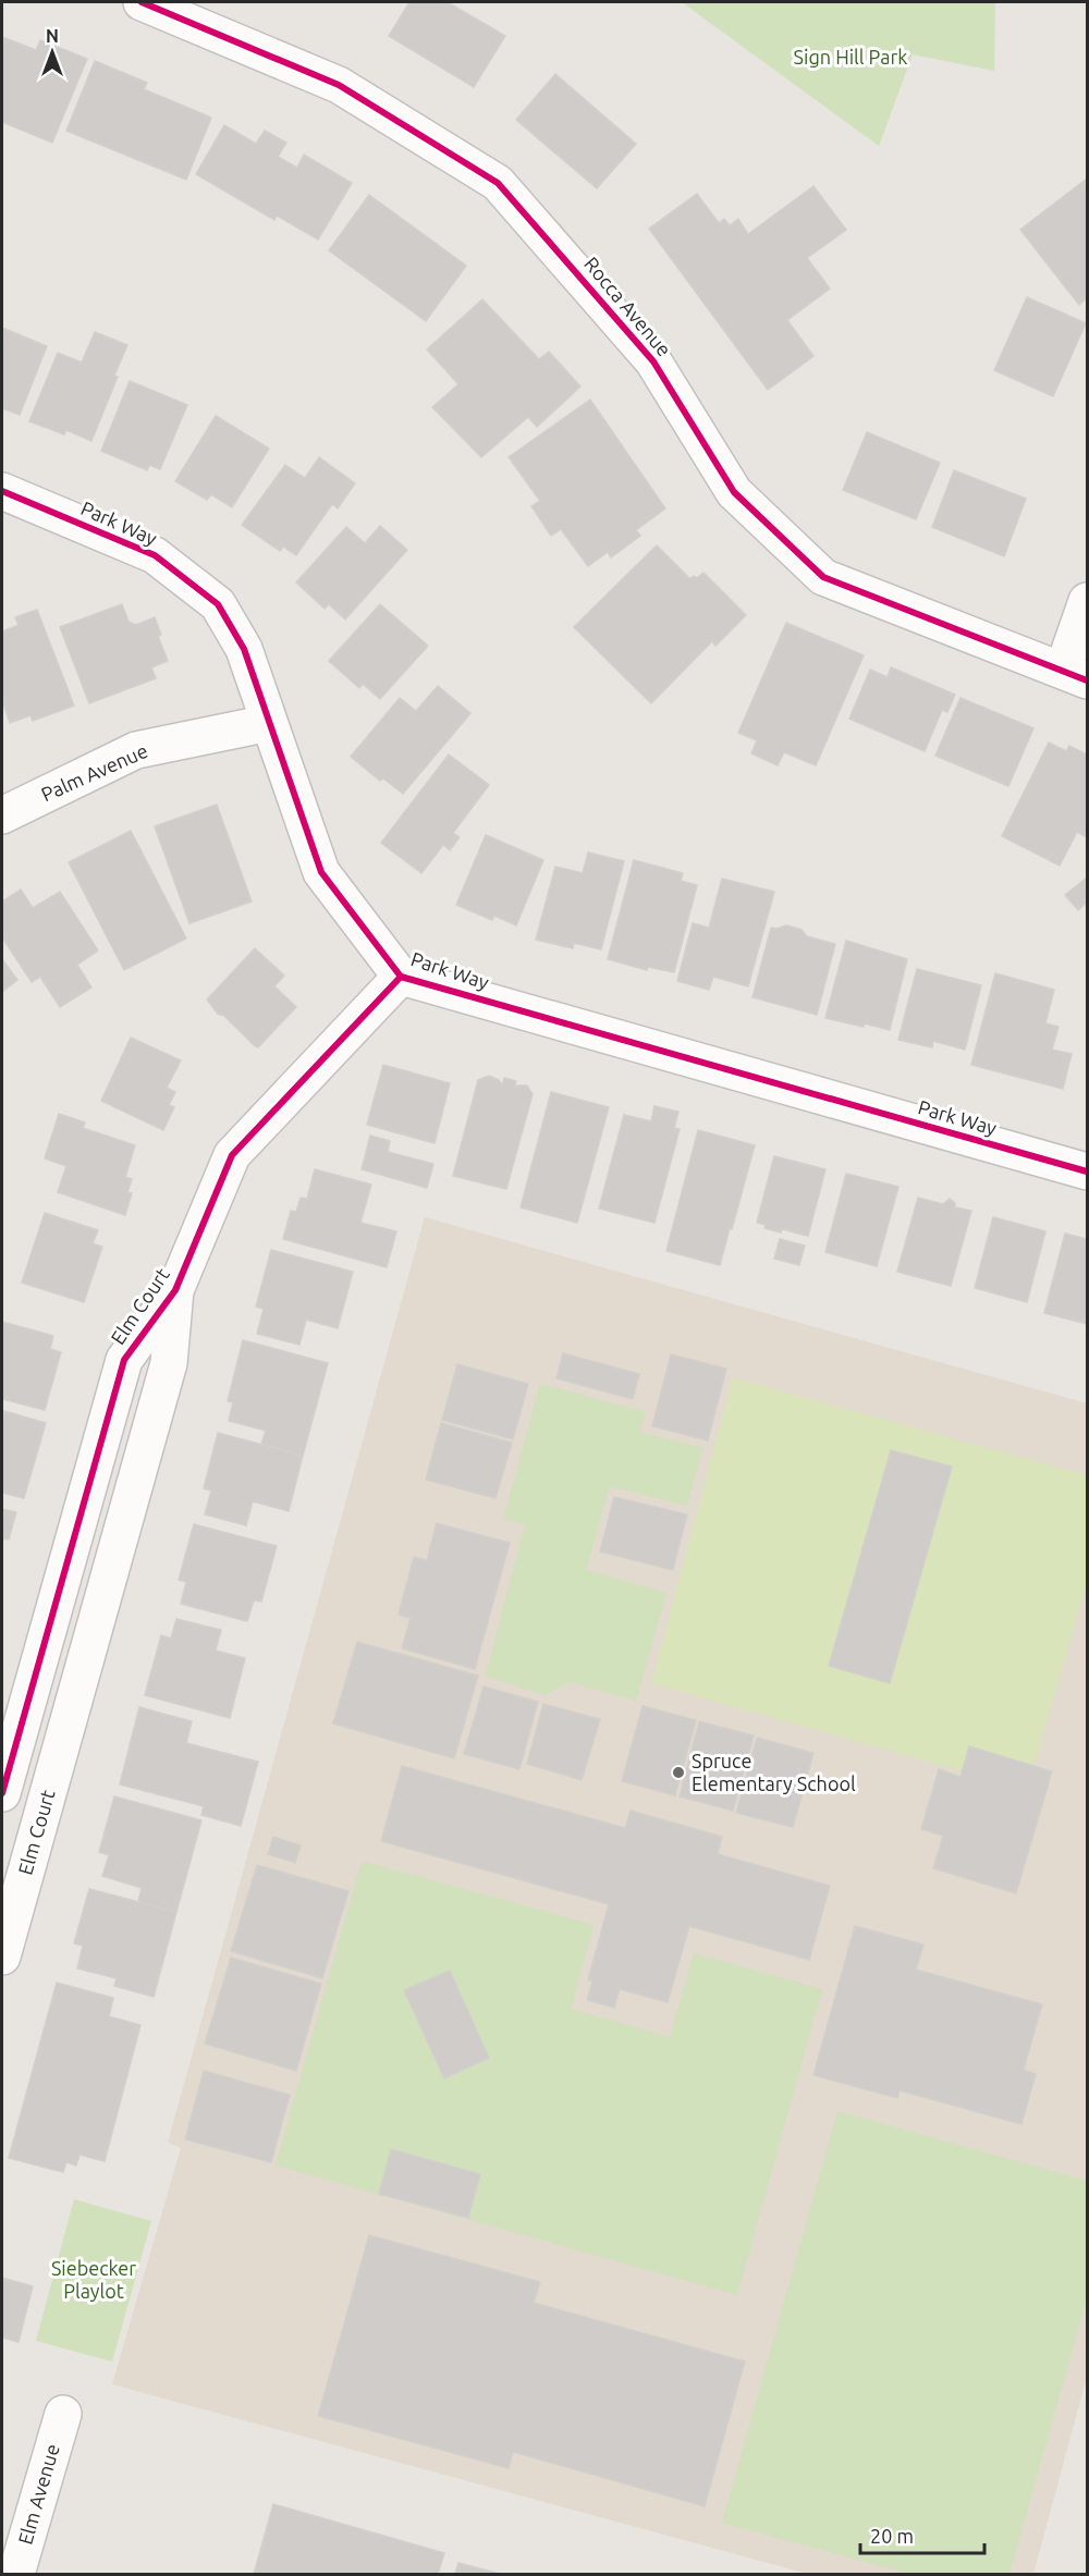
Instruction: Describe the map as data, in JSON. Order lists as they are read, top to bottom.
{
  "streets": {
    "street": [
      "Rocca Avenue",
      "Park Way",
      "Palm Avenue",
      "Elm Court",
      "Elm Avenue"
    ]
  },
  "crossings": [
    ["Park Way", "Palm Avenue"],
    ["Park Way", "Elm Court"]
  ],
  "parks": ["Sign Hill Park", "Siebecker Playlot"],
  "places": ["Spruce Elementary School"],
  "scale_bar": "20 m",
  "north": "top"
}
